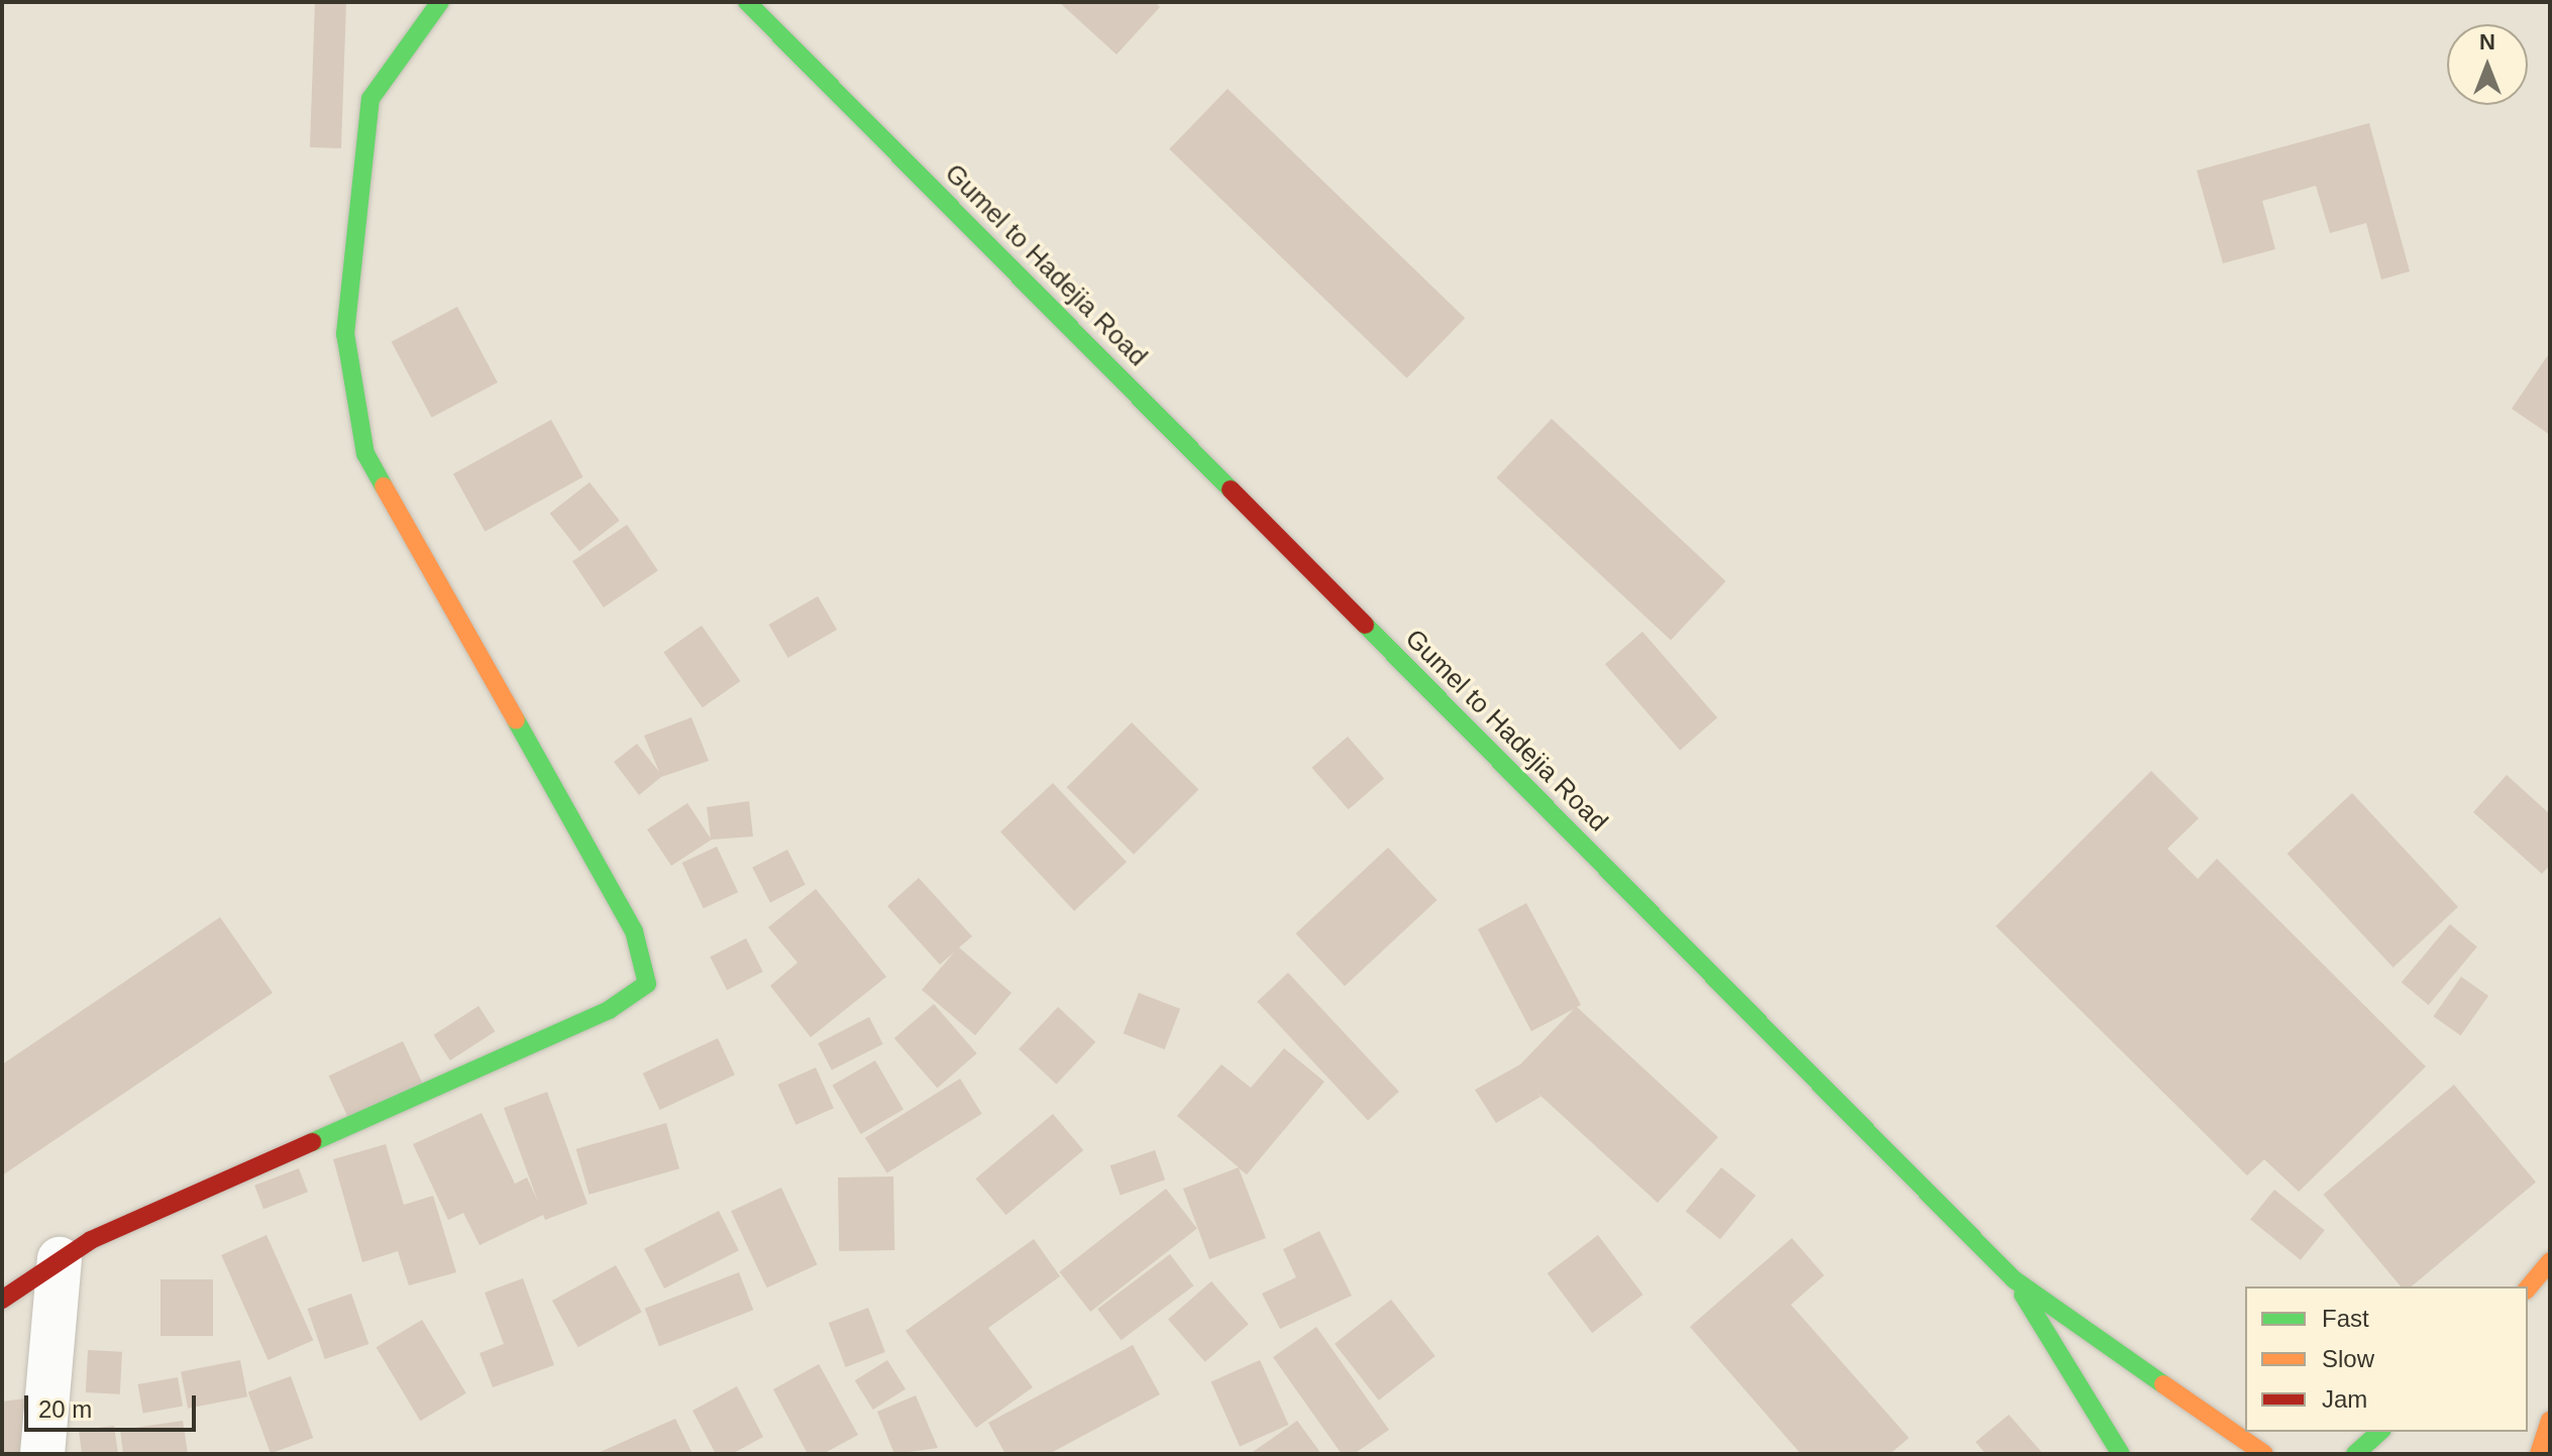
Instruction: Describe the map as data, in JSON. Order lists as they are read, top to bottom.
{
  "streets": {
    "main road": ["Gumel to Hadejia Road"]
  },
  "legend": ["Fast", "Slow", "Jam"],
  "scale_bar": "20 m",
  "north": "top"
}
